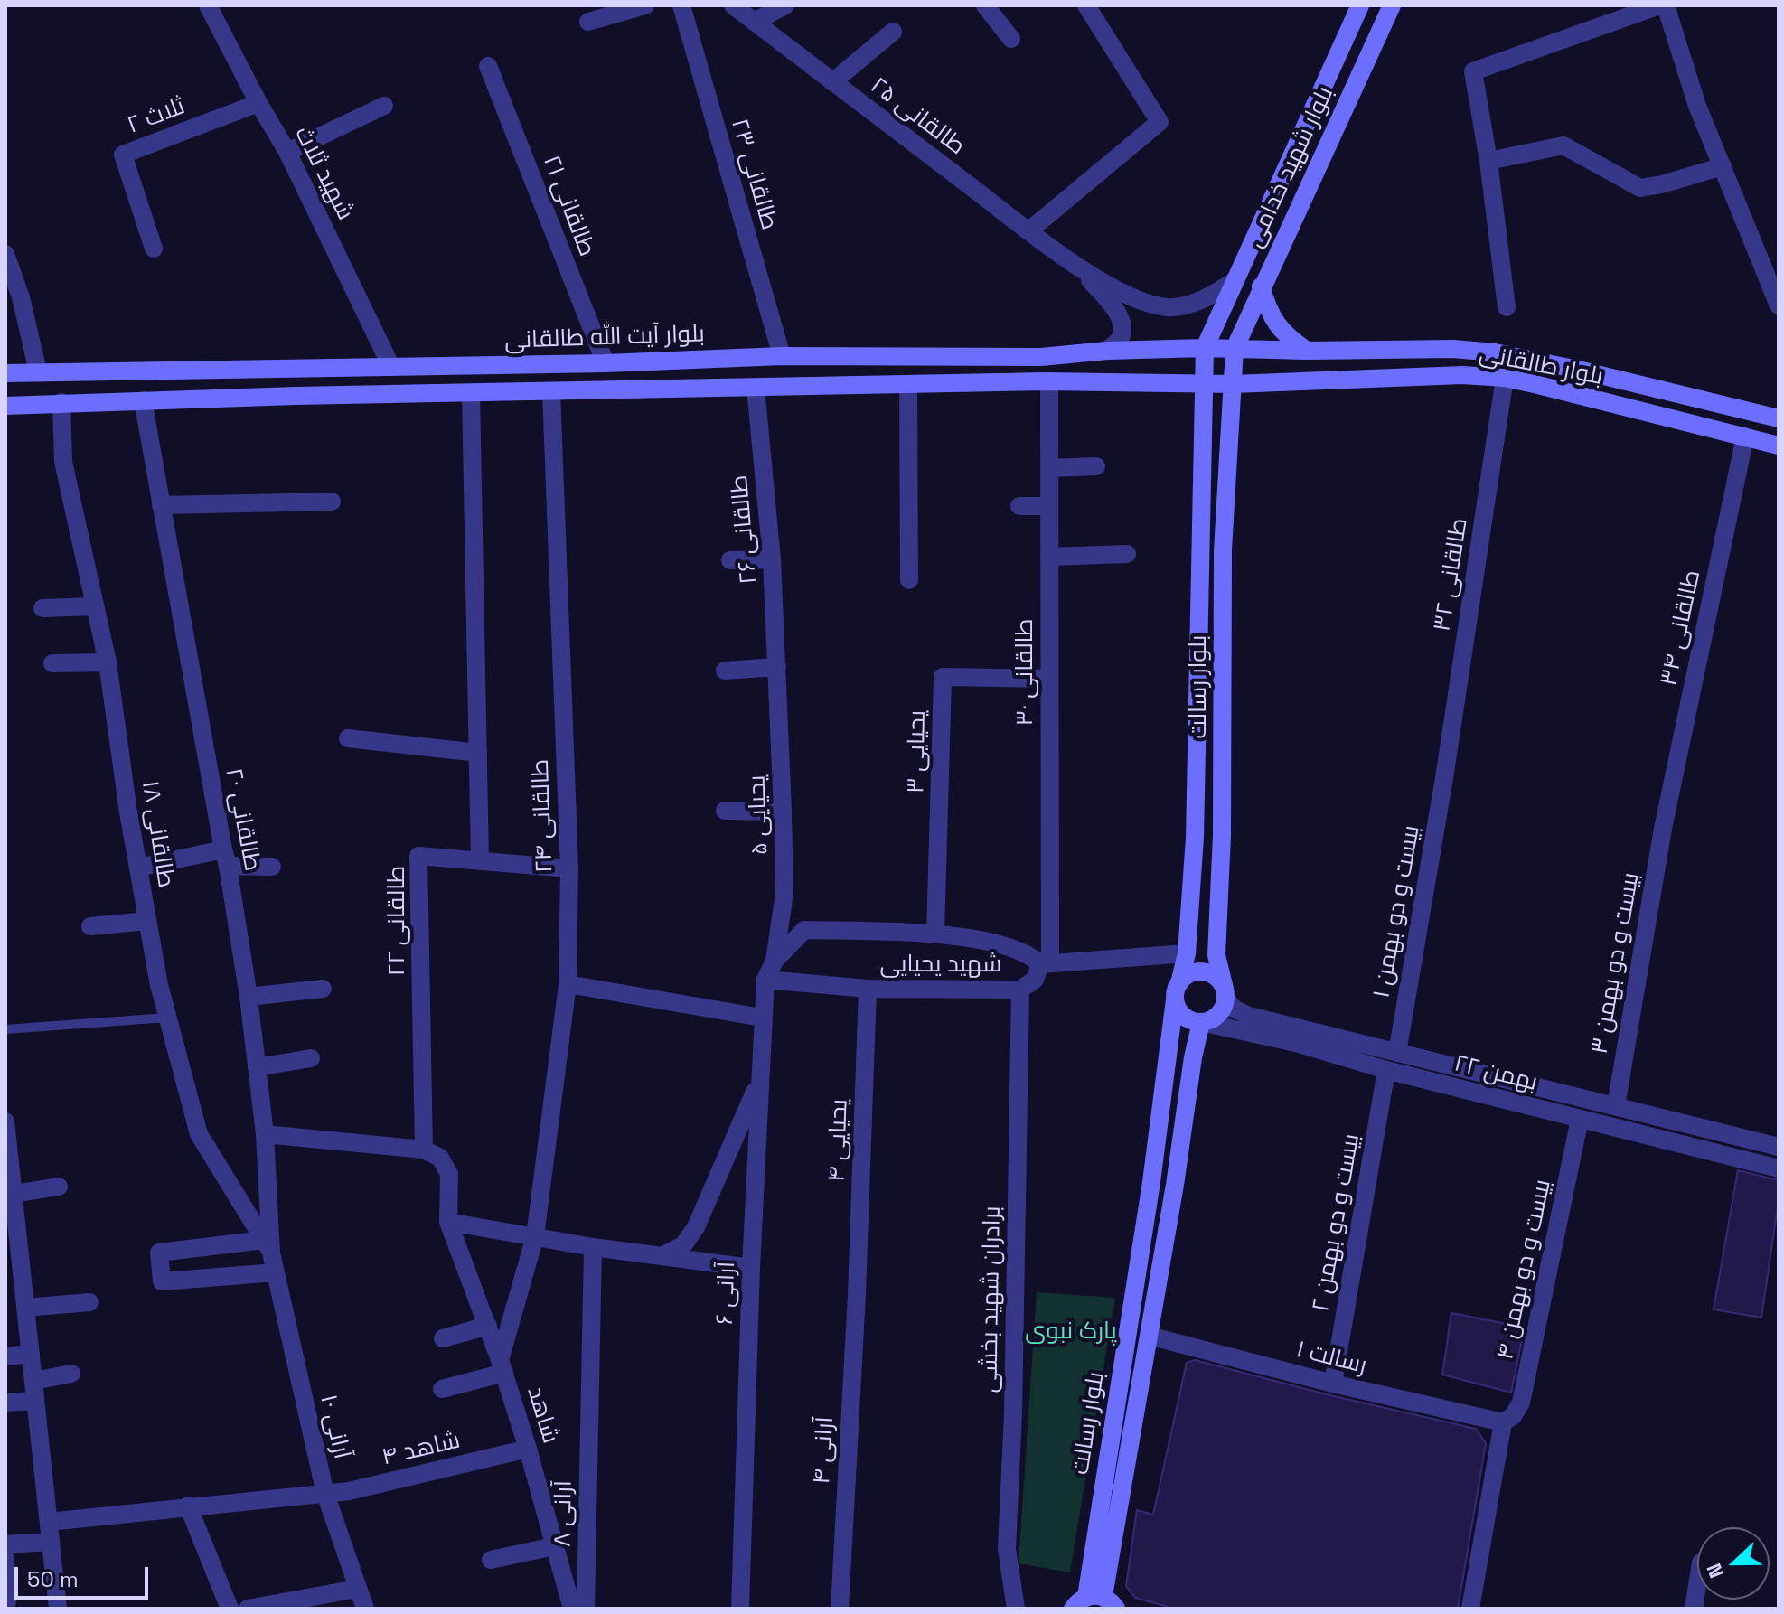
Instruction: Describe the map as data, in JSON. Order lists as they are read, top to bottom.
{
  "streets": {
    "main road": [
      "بلوار شهید خدامی",
      "بلوار آیت الله طالقانی",
      "بلوار طالقانی",
      "بلوار رسالت"
    ],
    "street": [
      "ثلاث ۲",
      "طالقانی ۲۵",
      "شهید ثلاث",
      "طالقانی ۲۳",
      "طالقانی ۲۱",
      "طالقانی ۲۶",
      "طالقانی ۳۲",
      "طالقانی ۳۴",
      "طالقانی ۳۰",
      "یحیایی ۳",
      "یحیایی ۵",
      "طالقانی ۲۴",
      "طالقانی ۲۰",
      "طالقانی ۱۸",
      "بیست و دو بهمن ۱",
      "طالقانی ۲۲",
      "بیست و دو بهمن ۳",
      "شهید یحیایی",
      "۲۲ بهمن",
      "یحیایی ۴",
      "بیست و دو بهمن ۲",
      "بیست و دو بهمن ۴",
      "آرانی ۶",
      "برادران شهید بخشی",
      "رسالت ۱",
      "شاهد",
      "آرانی ۱۰",
      "شاهد ۴",
      "آرانی ۴",
      "آرانی ۸"
    ]
  },
  "crossings": [
    ["ثلاث ۲", "شهید ثلاث"],
    ["بلوار شهید خدامی", "بلوار آیت الله طالقانی"],
    ["بلوار شهید خدامی", "بلوار طالقانی"],
    ["بلوار شهید خدامی", "بلوار رسالت"],
    ["شهید ثلاث", "بلوار آیت الله طالقانی"],
    ["طالقانی ۲۳", "بلوار آیت الله طالقانی"],
    ["طالقانی ۲۱", "بلوار آیت الله طالقانی"],
    ["بلوار آیت الله طالقانی", "بلوار طالقانی"],
    ["بلوار آیت الله طالقانی", "بلوار رسالت"],
    ["بلوار طالقانی", "طالقانی ۳۲"],
    ["بلوار طالقانی", "طالقانی ۳۴"],
    ["بلوار طالقانی", "بلوار رسالت"],
    ["طالقانی ۲۶", "یحیایی ۵"],
    ["طالقانی ۳۲", "بیست و دو بهمن ۱"],
    ["طالقانی ۳۴", "بیست و دو بهمن ۳"],
    ["طالقانی ۳۰", "یحیایی ۳"],
    ["طالقانی ۳۰", "شهید یحیایی"],
    ["بلوار رسالت", "۲۲ بهمن"],
    ["بلوار رسالت", "رسالت ۱"],
    ["طالقانی ۲۰", "طالقانی ۱۸"],
    ["طالقانی ۲۰", "آرانی ۱۰"],
    ["طالقانی ۱۸", "آرانی ۱۰"],
    ["بیست و دو بهمن ۱", "۲۲ بهمن"],
    ["بیست و دو بهمن ۳", "۲۲ بهمن"],
    ["شهید یحیایی", "یحیایی ۴"],
    ["شهید یحیایی", "آرانی ۶"],
    ["شهید یحیایی", "برادران شهید بخشی"],
    ["۲۲ بهمن", "بیست و دو بهمن ۲"],
    ["۲۲ بهمن", "بیست و دو بهمن ۴"],
    ["یحیایی ۴", "آرانی ۴"],
    ["بیست و دو بهمن ۲", "رسالت ۱"],
    ["بیست و دو بهمن ۴", "رسالت ۱"],
    ["شاهد", "شاهد ۴"],
    ["آرانی ۱۰", "شاهد ۴"]
  ],
  "parks": ["پارک نبوی"],
  "scale_bar": "50 m",
  "north": "left"
}
